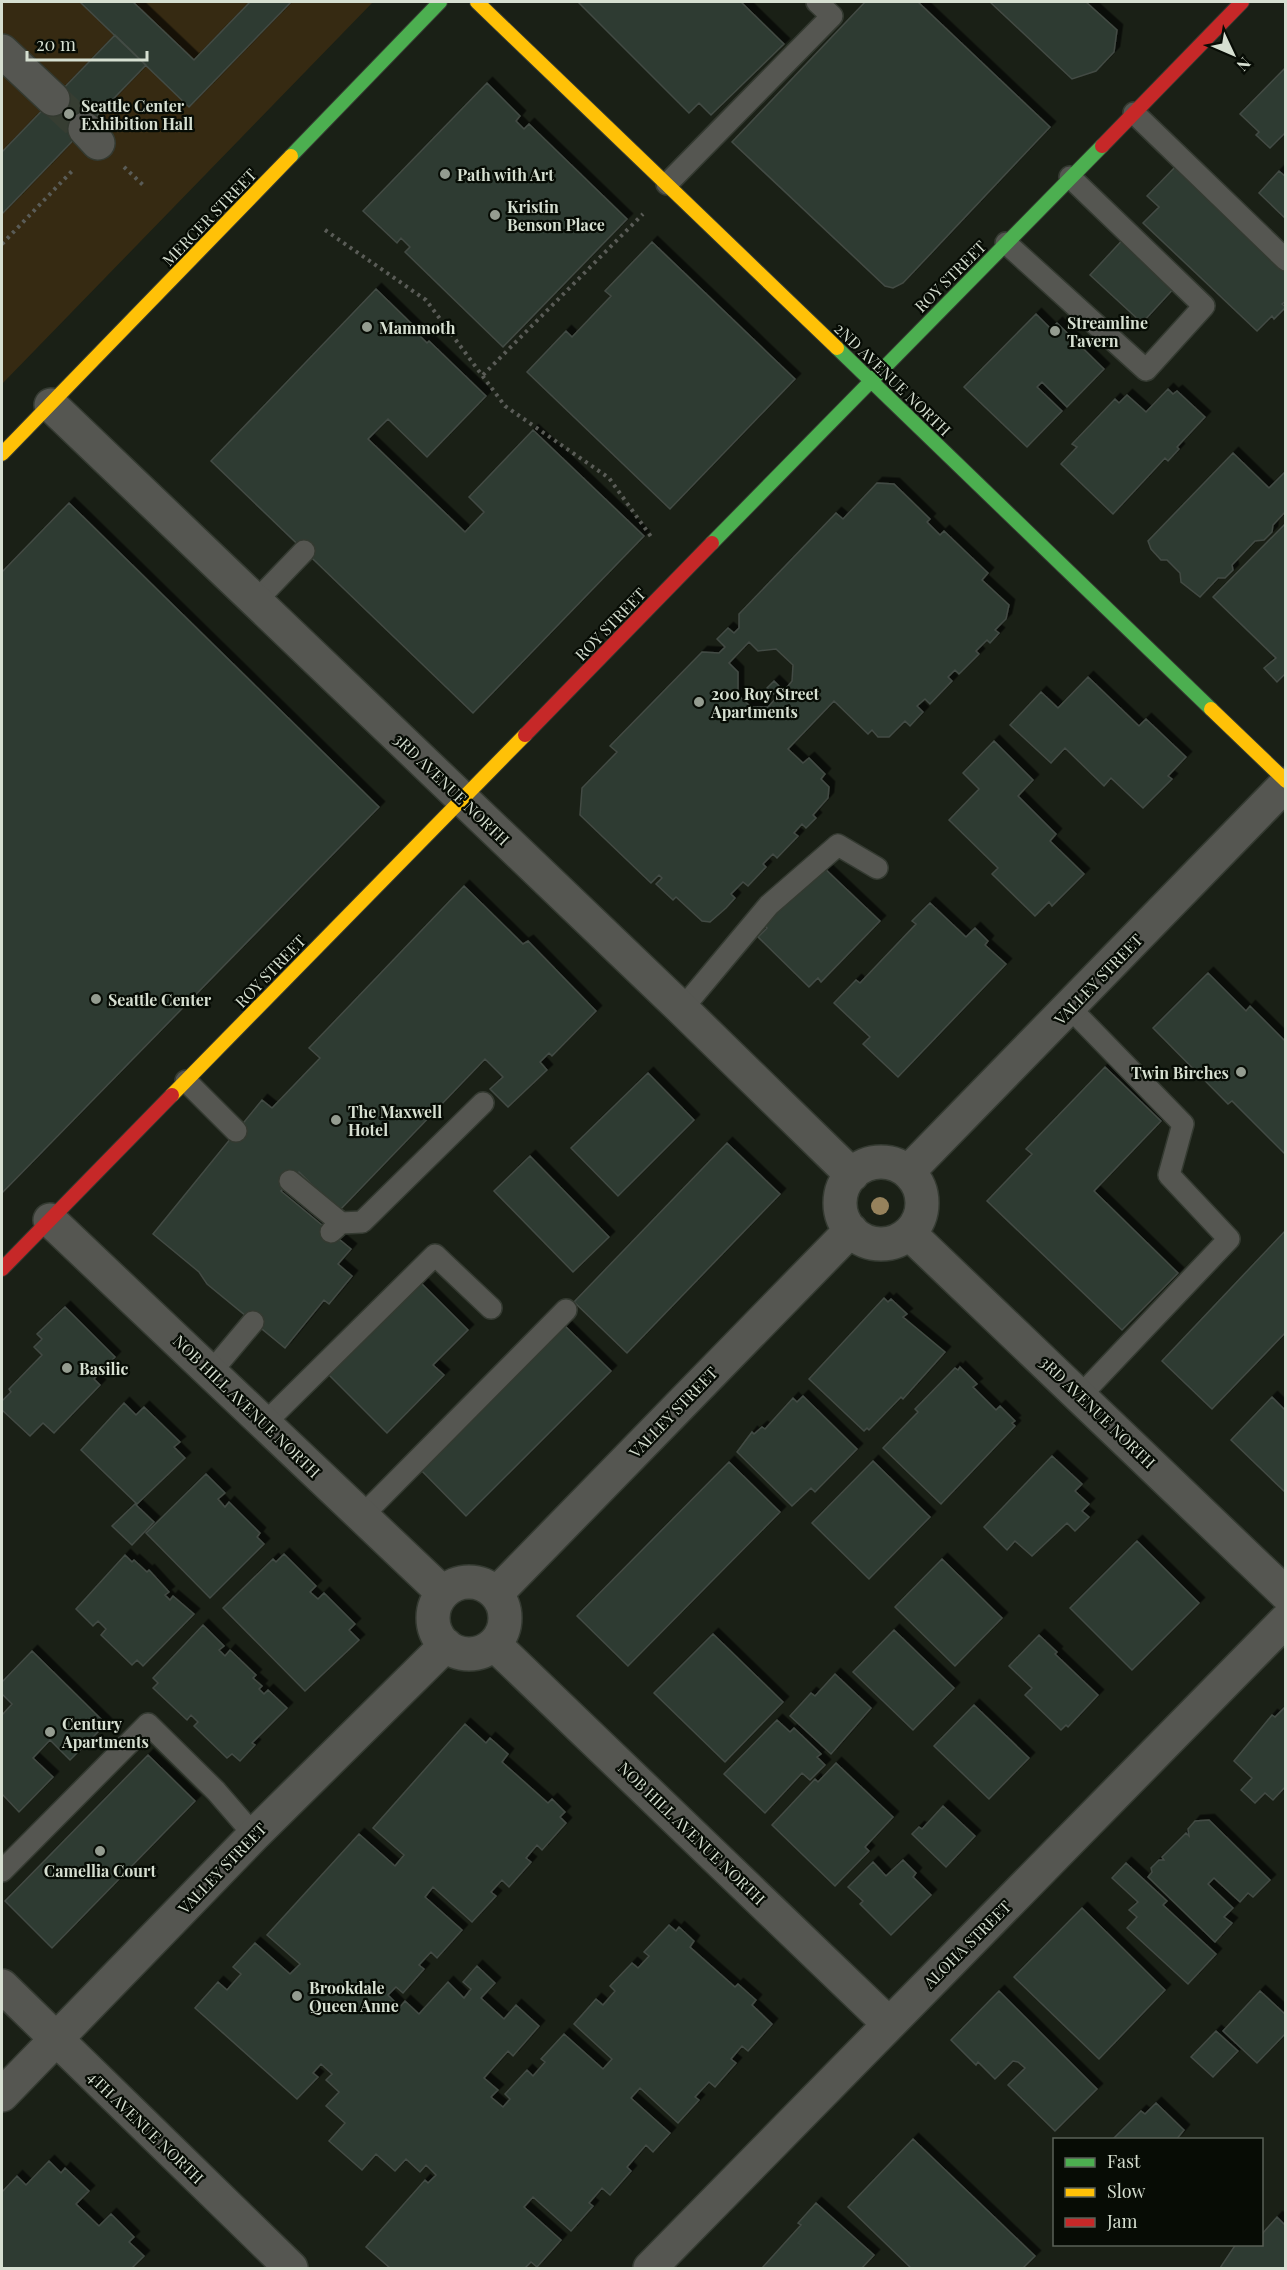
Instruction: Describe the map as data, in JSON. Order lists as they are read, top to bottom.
{
  "streets": {
    "street": [
      "MERCER STREET",
      "ROY STREET",
      "2ND AVENUE NORTH",
      "3RD AVENUE NORTH",
      "VALLEY STREET",
      "NOB HILL AVENUE NORTH",
      "ALOHA STREET",
      "4TH AVENUE NORTH"
    ]
  },
  "crossings": [
    ["MERCER STREET", "3RD AVENUE NORTH"],
    ["ROY STREET", "2ND AVENUE NORTH"],
    ["ROY STREET", "3RD AVENUE NORTH"],
    ["ROY STREET", "NOB HILL AVENUE NORTH"],
    ["2ND AVENUE NORTH", "VALLEY STREET"],
    ["3RD AVENUE NORTH", "VALLEY STREET"],
    ["VALLEY STREET", "NOB HILL AVENUE NORTH"],
    ["VALLEY STREET", "4TH AVENUE NORTH"],
    ["NOB HILL AVENUE NORTH", "ALOHA STREET"]
  ],
  "places": [
    "Seattle Center Exhibition Hall",
    "Path with Art",
    "Kristin Benson Place",
    "Mammoth",
    "Streamline Tavern",
    "200 Roy Street Apartments",
    "Seattle Center",
    "Twin Birches",
    "The Maxwell Hotel",
    "Basilic",
    "Century Apartments",
    "Camellia Court",
    "Brookdale Queen Anne"
  ],
  "legend": ["Fast", "Slow", "Jam"],
  "scale_bar": "20 m",
  "north": "bottom right"
}
